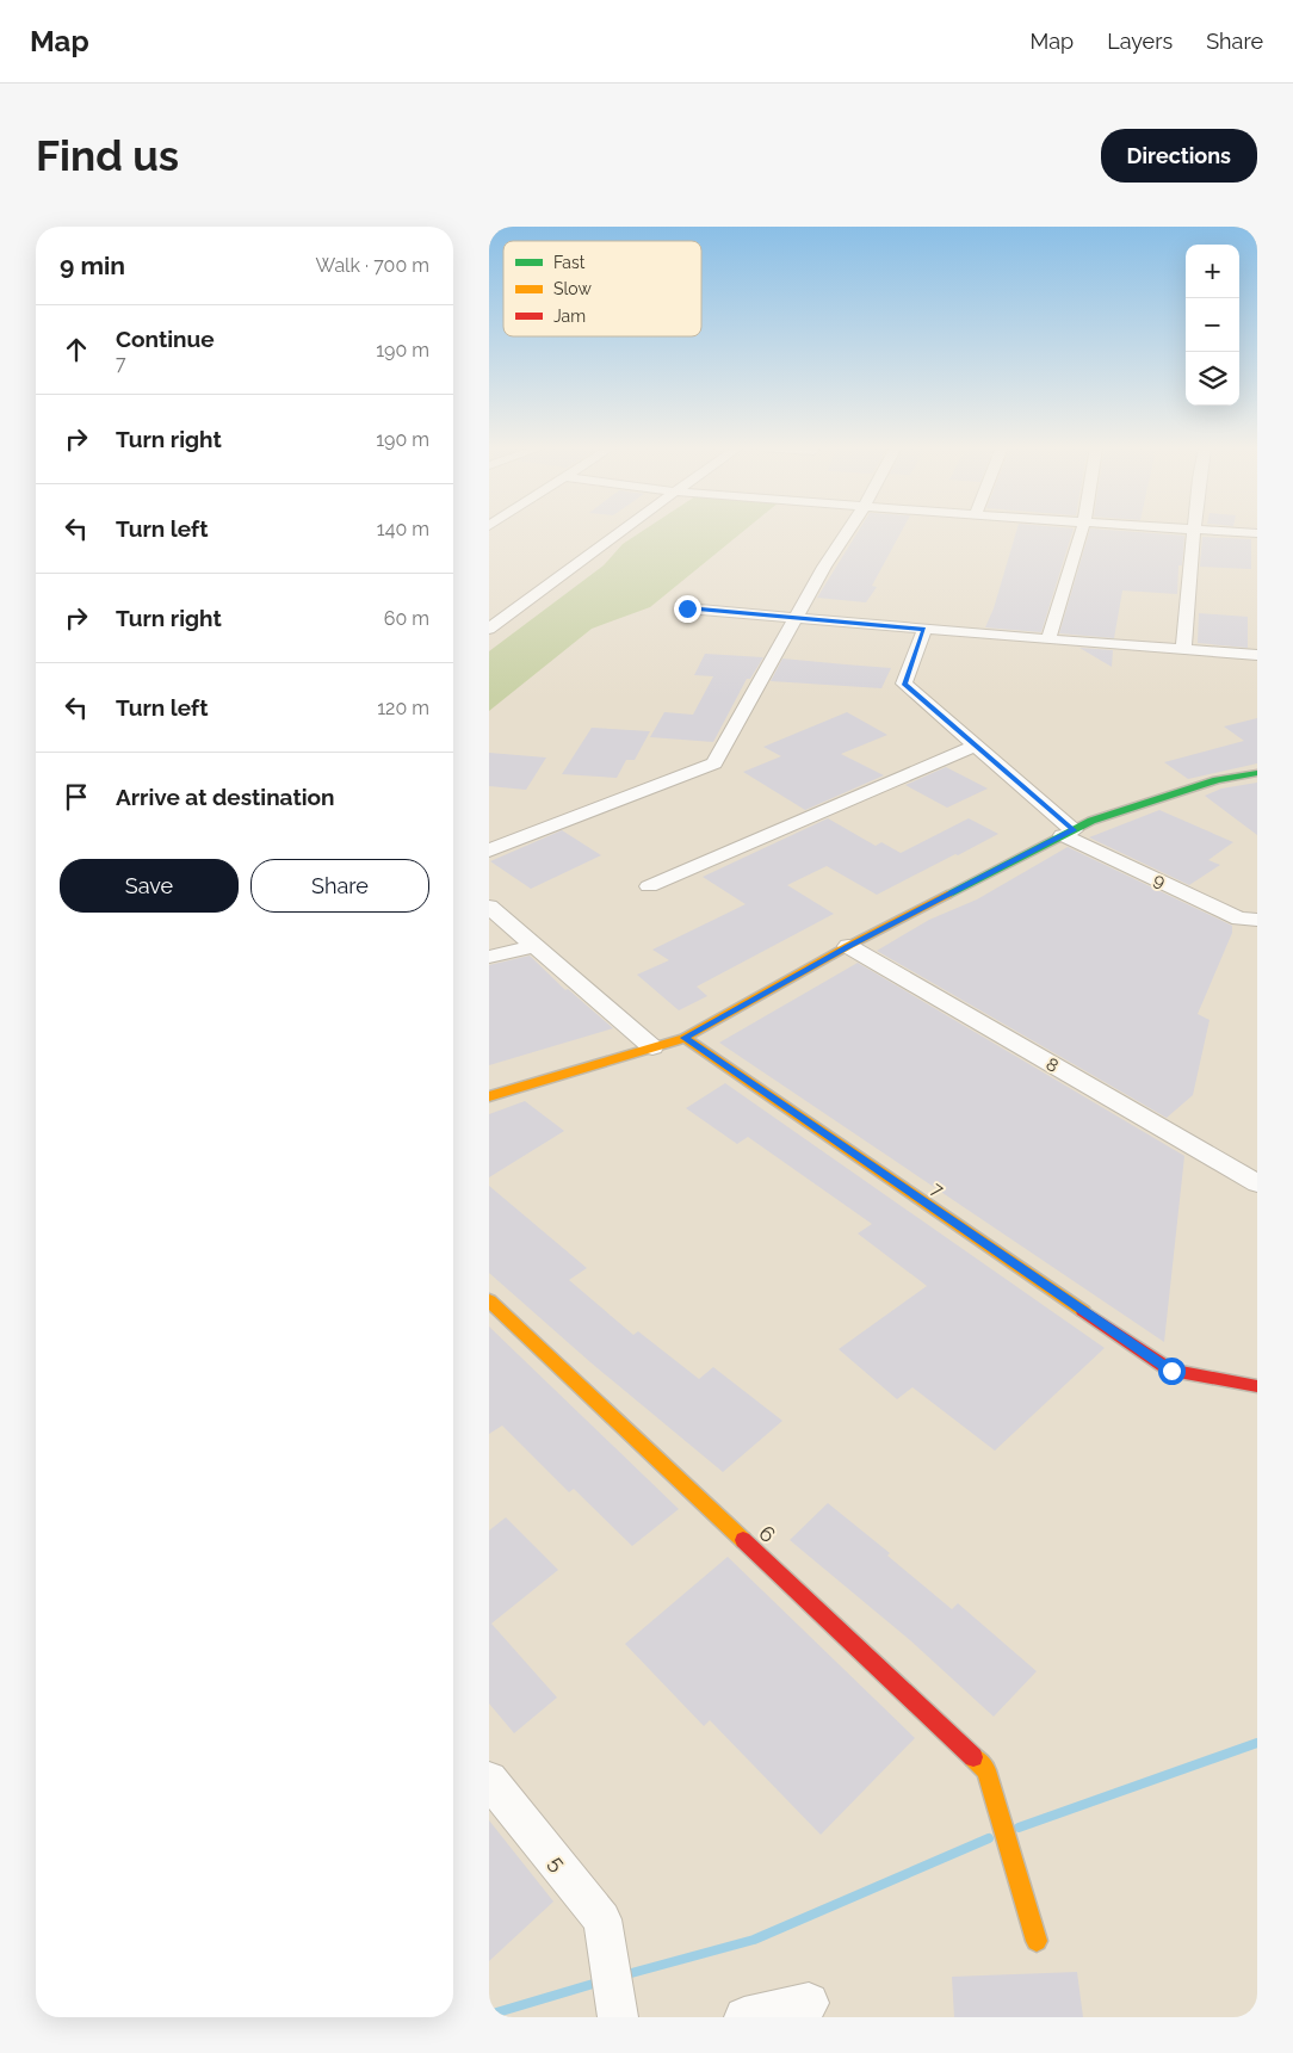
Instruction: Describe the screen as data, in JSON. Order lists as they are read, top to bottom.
{
  "streets": {
    "street": [
      "9",
      "8",
      "7",
      "6",
      "5"
    ]
  },
  "legend": ["Fast", "Slow", "Jam"],
  "page": {
    "header": "Map",
    "nav": ["Map", "Layers", "Share"],
    "buttons": [
      "Directions",
      ["Save", "Share"]
    ],
    "title": "Find us",
    "heading": ["9 min", "Walk · 700 m"],
    "map_buttons": ["+", "−"],
    "list": [
      ["Continue", "7", "190 m"],
      ["Turn right", "190 m"],
      ["Turn left", "140 m"],
      ["Turn right", "60 m"],
      ["Turn left", "120 m"],
      "Arrive at destination"
    ]
  }
}
